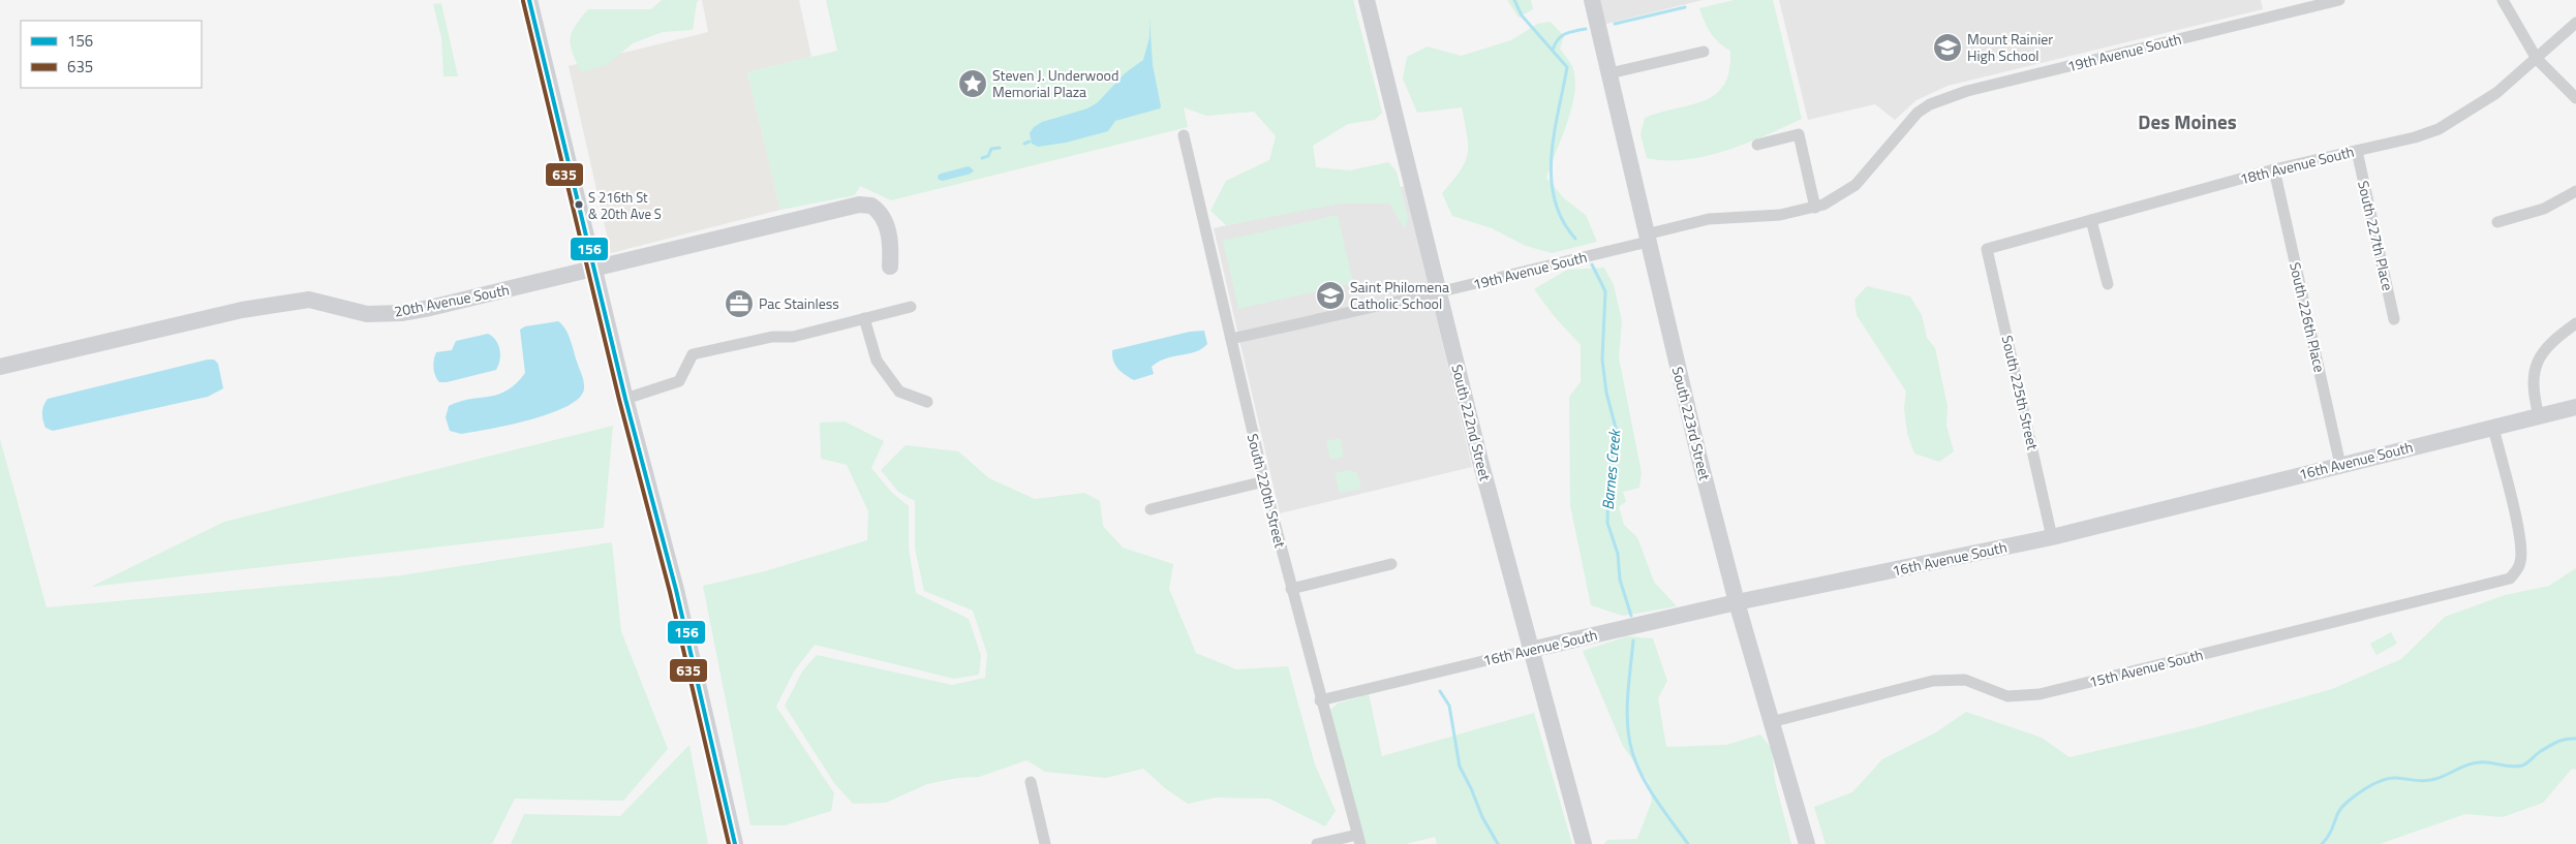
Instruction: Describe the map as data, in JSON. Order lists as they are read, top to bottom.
{
  "streets": {
    "street": [
      "19th Avenue South",
      "18th Avenue South",
      "South 227th Place",
      "20th Avenue South",
      "South 226th Place",
      "South 225th Street",
      "South 222nd Street",
      "South 223rd Street",
      "16th Avenue South",
      "South 220th Street",
      "15th Avenue South"
    ]
  },
  "crossings": [
    ["19th Avenue South", "South 222nd Street"],
    ["19th Avenue South", "South 223rd Street"],
    ["19th Avenue South", "South 220th Street"],
    ["18th Avenue South", "South 227th Place"],
    ["18th Avenue South", "South 226th Place"],
    ["18th Avenue South", "South 225th Street"],
    ["South 226th Place", "16th Avenue South"],
    ["South 225th Street", "16th Avenue South"],
    ["South 222nd Street", "16th Avenue South"],
    ["South 223rd Street", "16th Avenue South"],
    ["South 223rd Street", "15th Avenue South"],
    ["16th Avenue South", "South 220th Street"],
    ["16th Avenue South", "15th Avenue South"]
  ],
  "districts": ["Des Moines"],
  "water": ["Barnes Creek"],
  "places": {
    "school or university": ["Mount Rainier High School", "Saint Philomena Catholic School"],
    "place": ["Steven J. Underwood Memorial Plaza"],
    "other": ["S 216th St & 20th Ave S"],
    "office": ["Pac Stainless"]
  },
  "lines": ["transit line 156", "transit line 635"],
  "legend": ["156", "635"]
}
